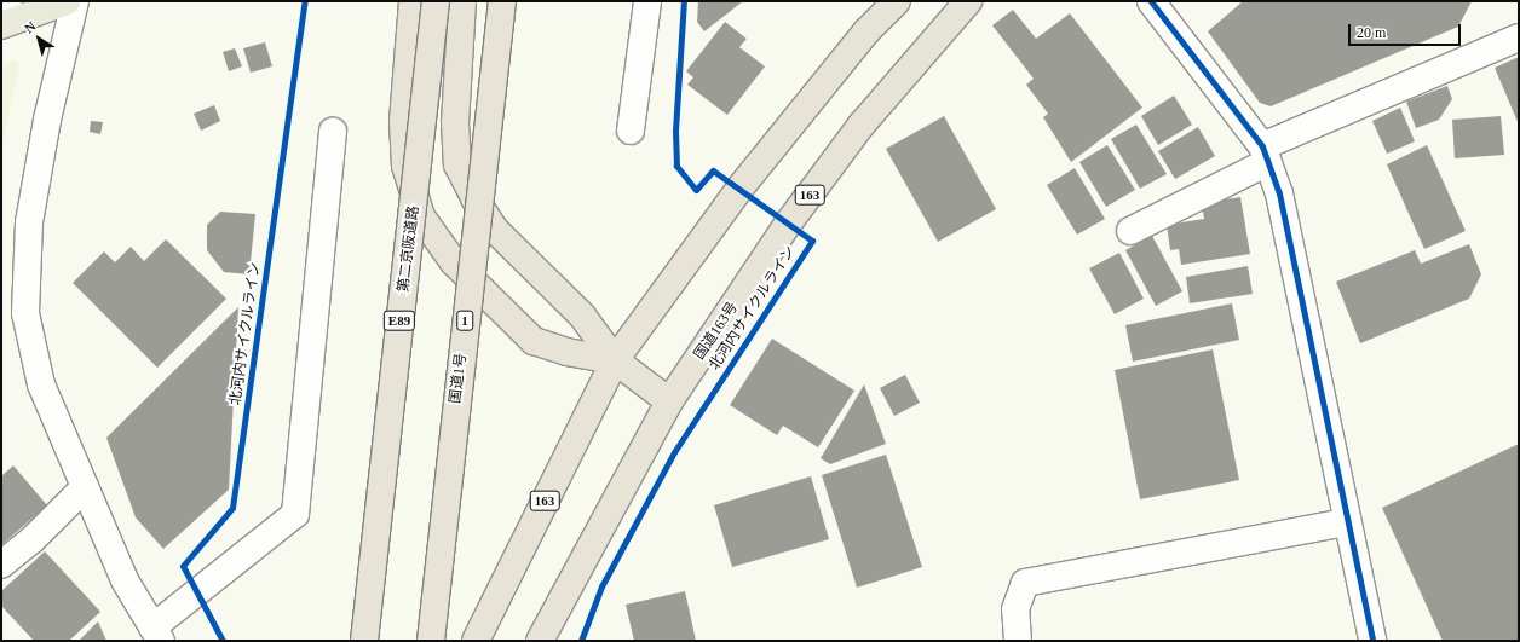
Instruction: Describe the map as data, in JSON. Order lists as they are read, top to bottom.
{
  "streets": {
    "highway": [
      "163",
      "第二京阪道路",
      "E89",
      "1",
      "国道163号",
      "国道1号"
    ],
    "cycle path": ["北河内サイクルライン"]
  },
  "scale_bar": "20 m",
  "north": "top left"
}
